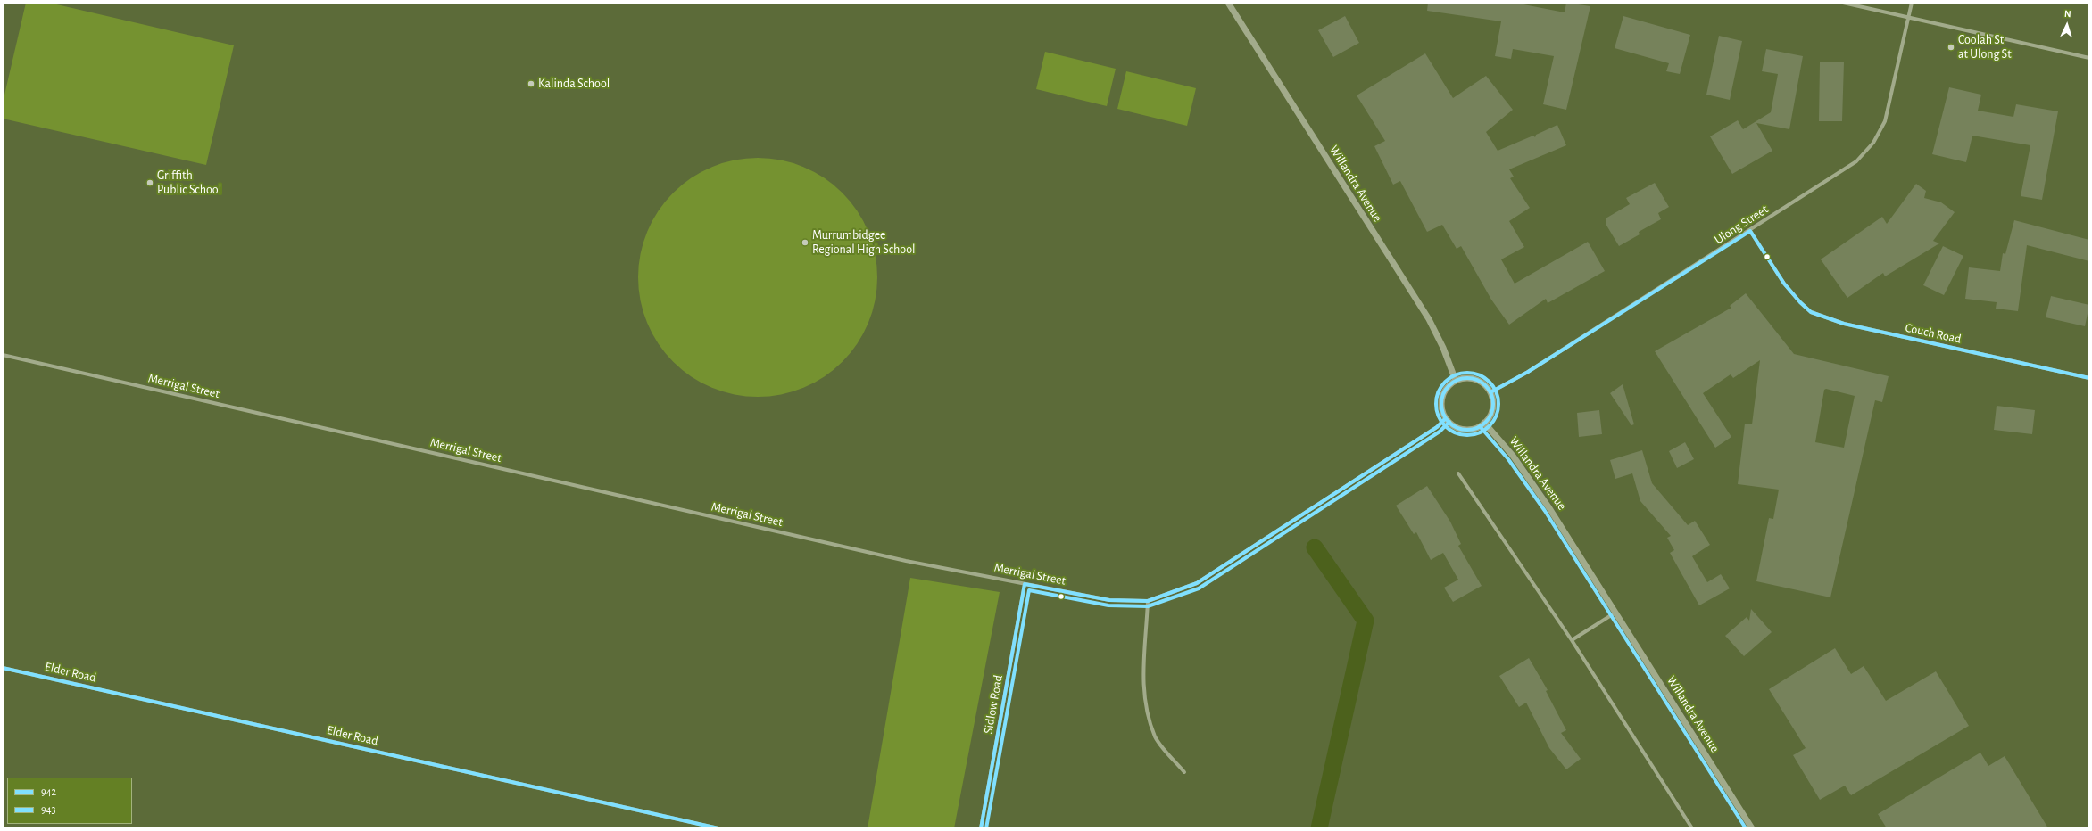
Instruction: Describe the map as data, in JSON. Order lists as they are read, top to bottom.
{
  "streets": {
    "street": [
      "Willandra Avenue",
      "Ulong Street",
      "Couch Road",
      "Merrigal Street",
      "Elder Road",
      "Sidlow Road"
    ]
  },
  "crossings": [
    ["Willandra Avenue", "Ulong Street"],
    ["Willandra Avenue", "Merrigal Street"],
    ["Ulong Street", "Couch Road"],
    ["Ulong Street", "Merrigal Street"],
    ["Merrigal Street", "Sidlow Road"]
  ],
  "places": [
    "Coolah St at Ulong St",
    "Kalinda School",
    "Griffith Public School",
    "Murrumbidgee Regional High School"
  ],
  "lines": ["transit line 942", "transit line 943"],
  "legend": ["942", "943"],
  "north": "top"
}
